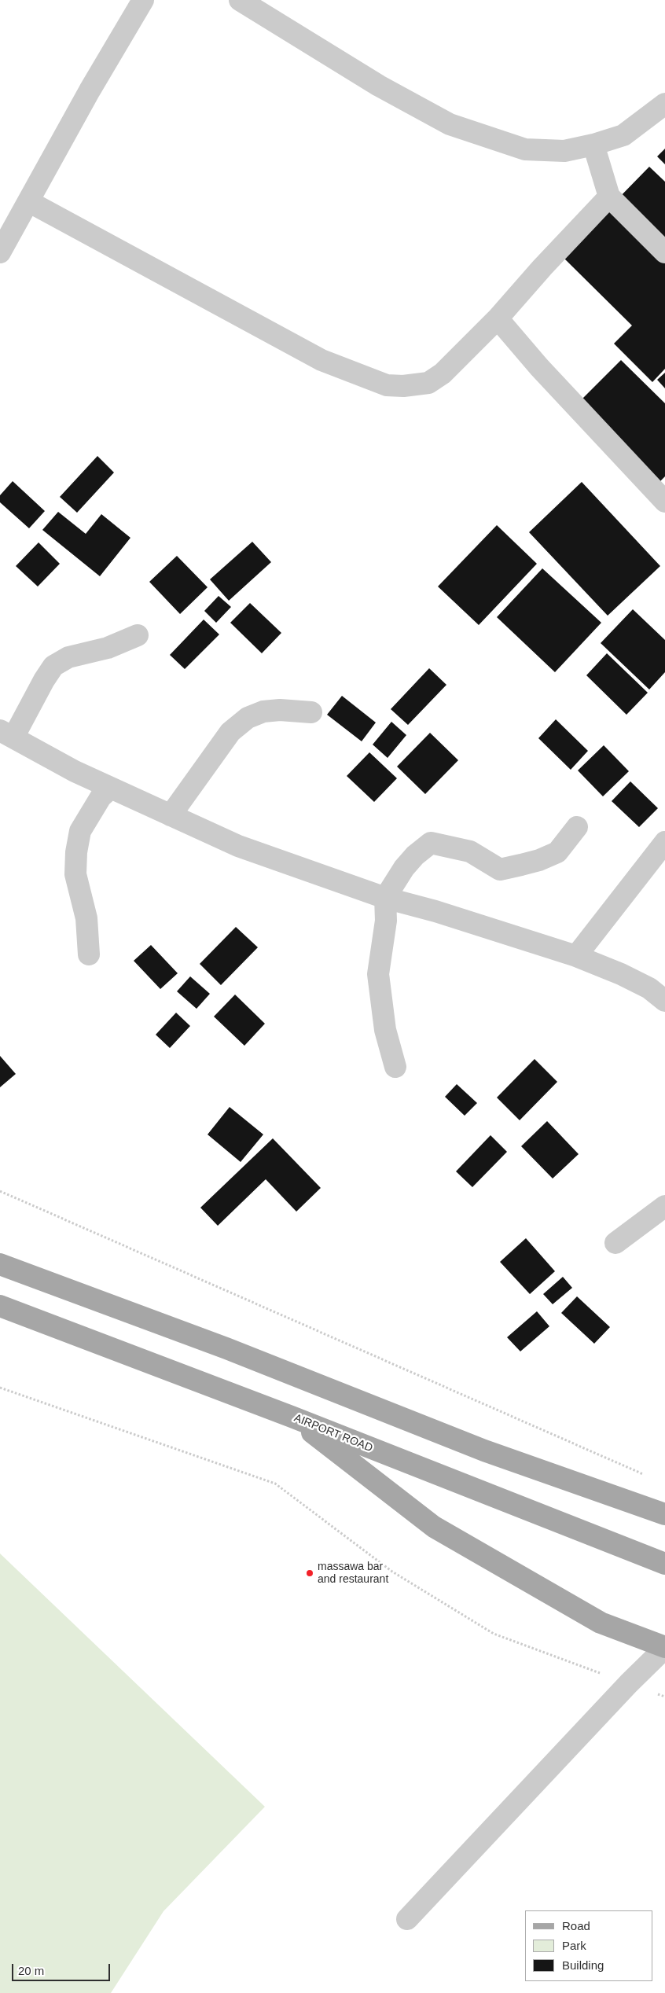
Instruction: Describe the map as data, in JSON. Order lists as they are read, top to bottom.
{
  "streets": {
    "main road": ["AIRPORT ROAD"]
  },
  "places": ["massawa bar and restaurant"],
  "legend": ["Road", "Park", "Building"],
  "scale_bar": "20 m"
}
